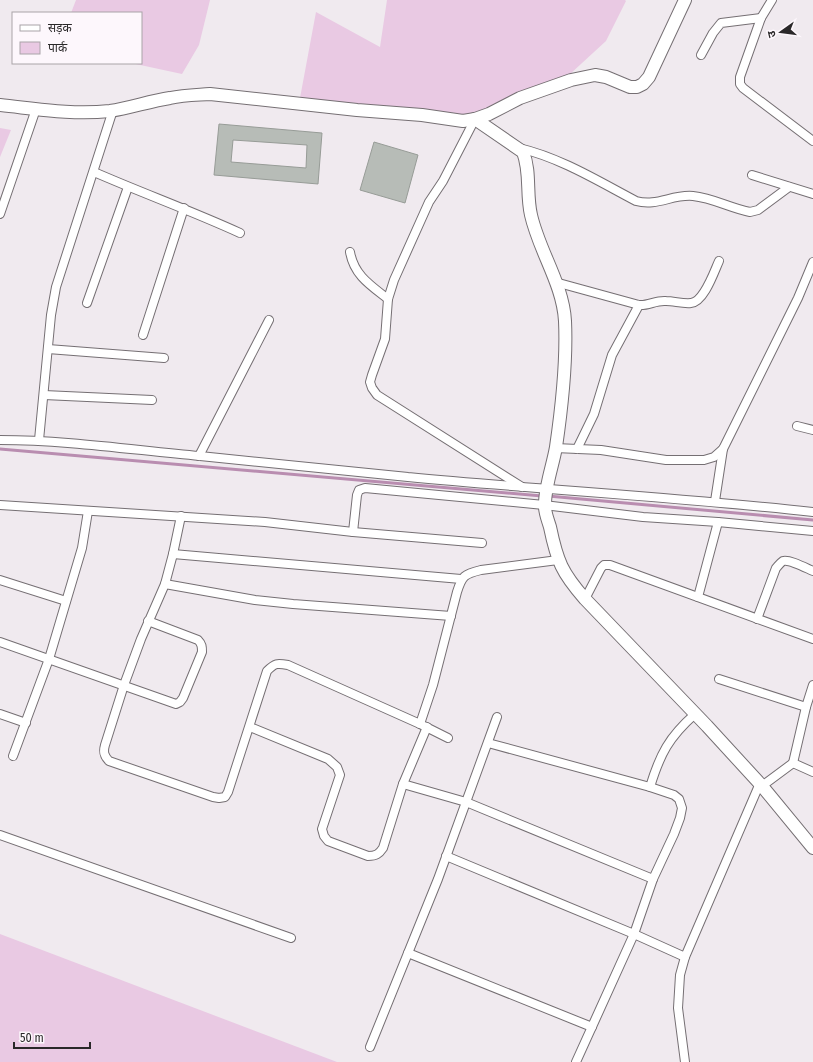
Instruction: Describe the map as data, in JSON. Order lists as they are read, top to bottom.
{
  "legend": ["सड़क", "पार्क"],
  "scale_bar": "50 m",
  "north": "left"
}
